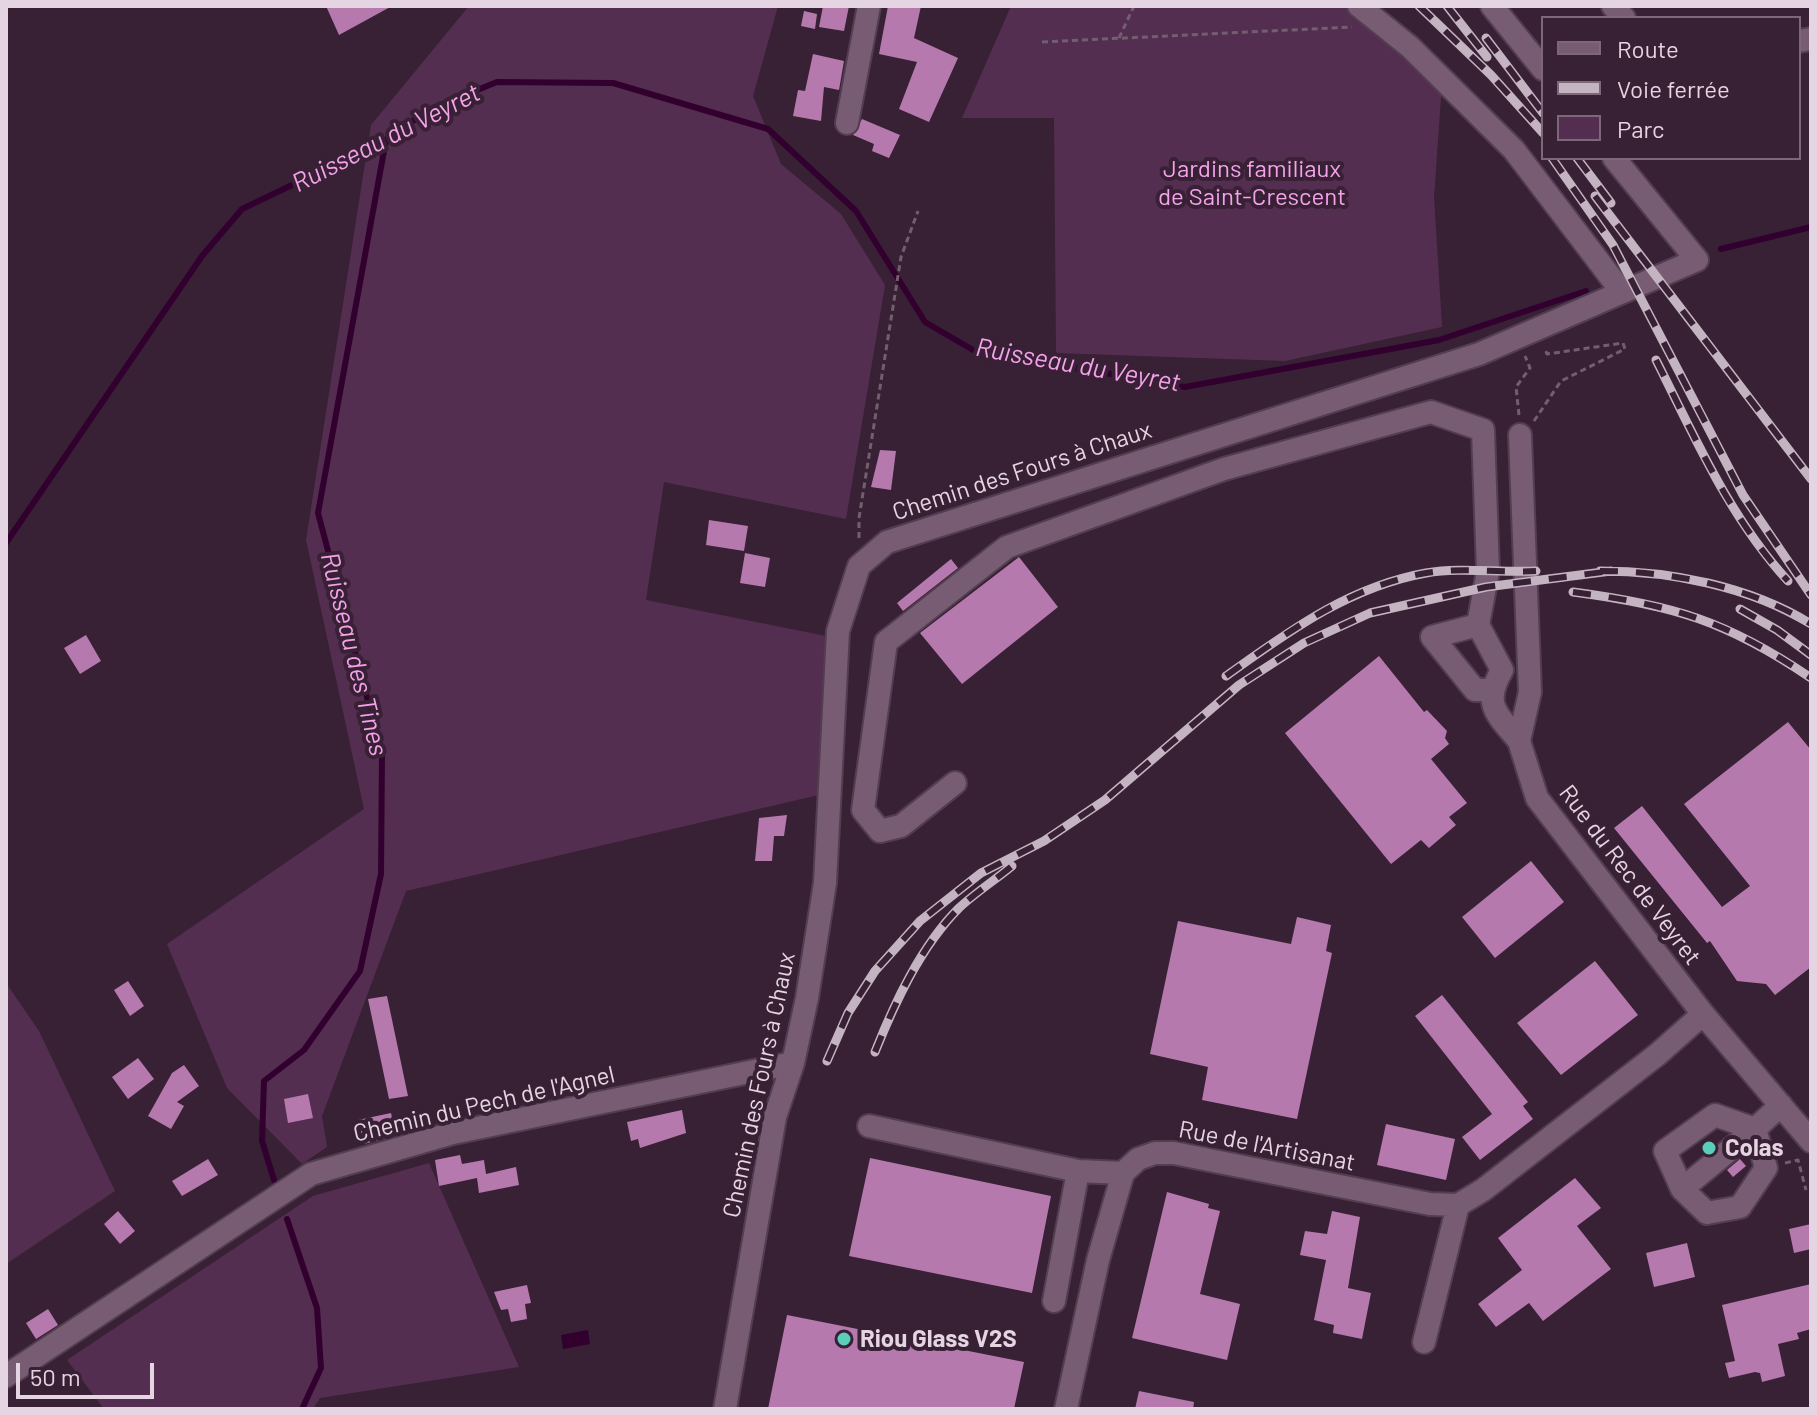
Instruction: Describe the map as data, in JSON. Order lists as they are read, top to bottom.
{
  "streets": {
    "street": [
      "Chemin des Fours à Chaux",
      "Rue du Rec de Veyret",
      "Chemin du Pech de l'Agnel",
      "Rue de l'Artisanat"
    ]
  },
  "crossings": [
    ["Chemin des Fours à Chaux", "Chemin du Pech de l'Agnel"]
  ],
  "water": ["Ruisseau du Veyret", "Ruisseau des Tines"],
  "parks": ["Jardins familiaux de Saint-Crescent"],
  "places": ["Colas", "Riou Glass V2S"],
  "legend": ["Route", "Voie ferrée", "Parc"],
  "scale_bar": "50 m"
}
